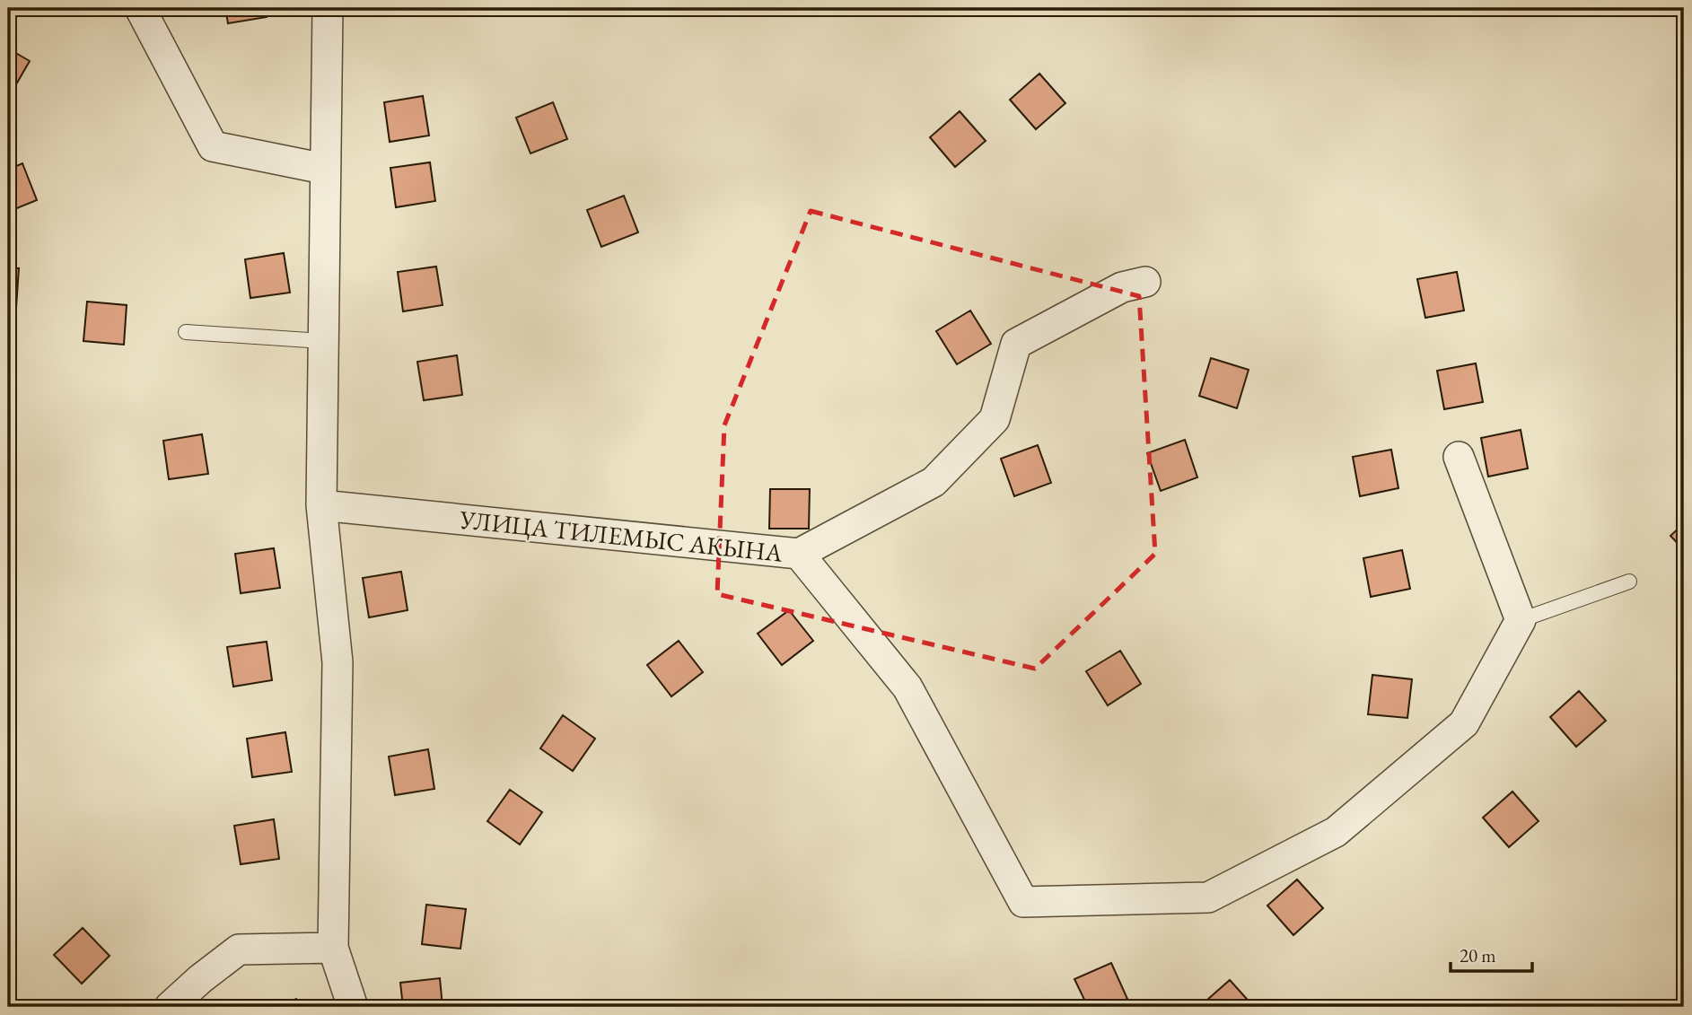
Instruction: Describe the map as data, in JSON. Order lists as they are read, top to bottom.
{
  "streets": {
    "street": ["УЛИЦА ТИЛЕМЫС АКЫНА"]
  },
  "scale_bar": "20 m"
}
